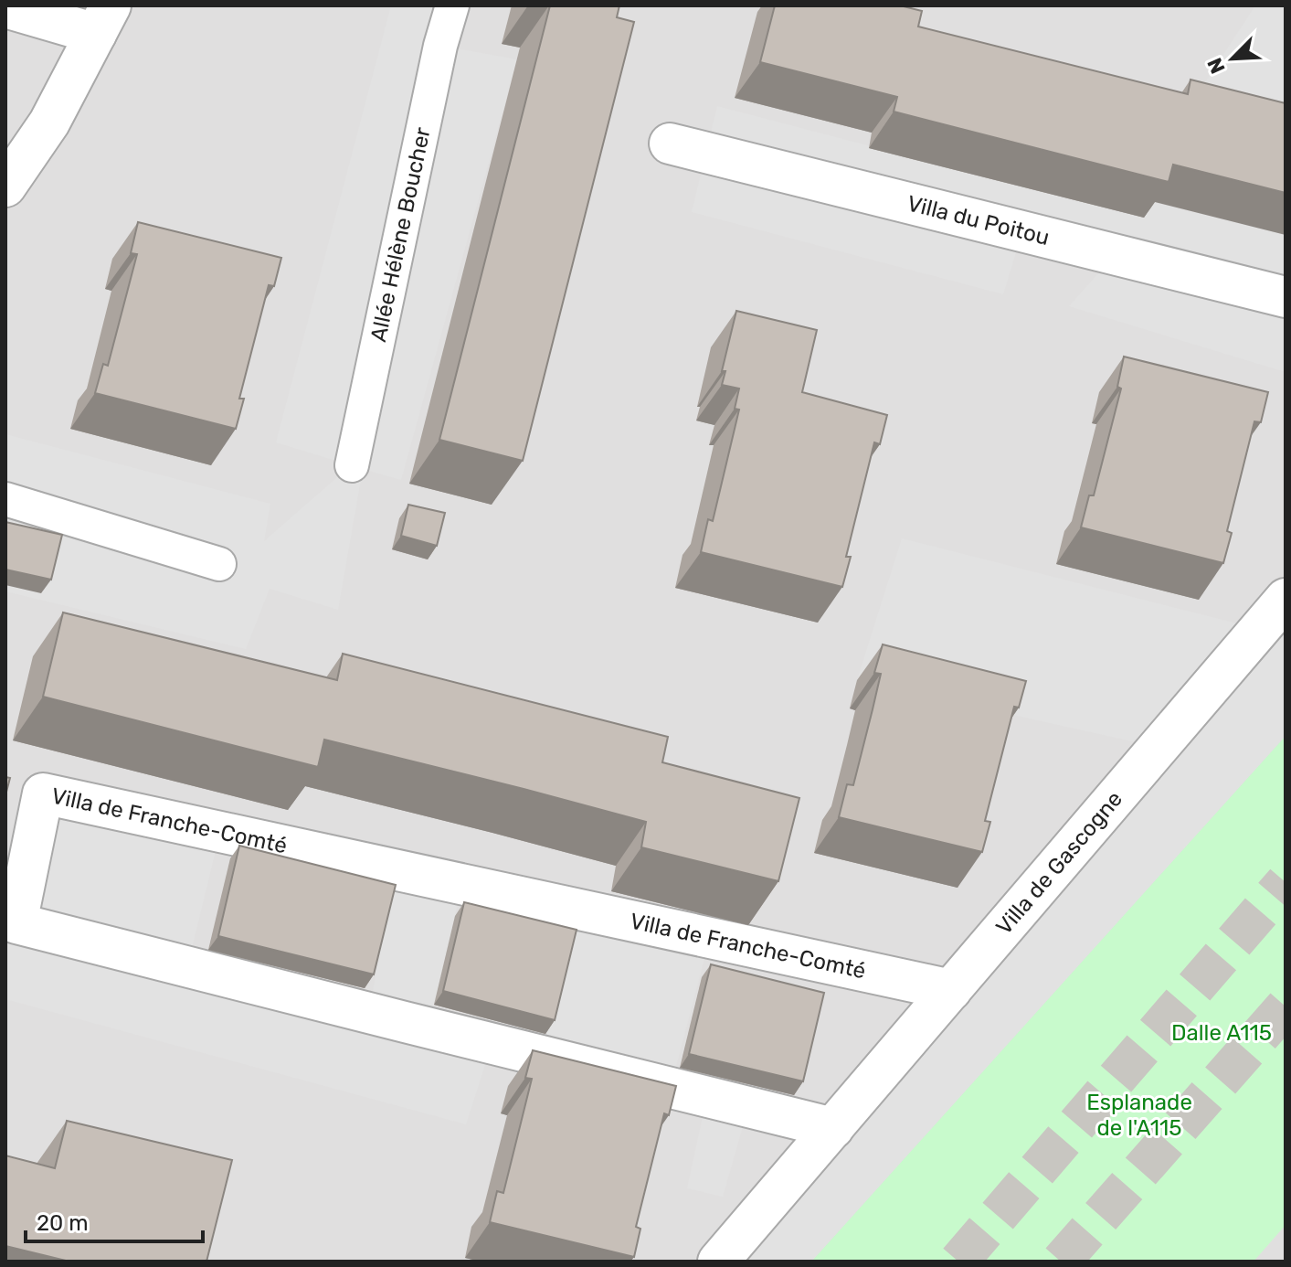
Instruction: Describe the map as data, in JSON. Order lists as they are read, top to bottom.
{
  "streets": {
    "street": ["Villa du Poitou", "Villa de Franche-Comté", "Villa de Gascogne"],
    "lane": ["Allée Hélène Boucher"]
  },
  "crossings": [
    ["Villa de Franche-Comté", "Villa de Gascogne"]
  ],
  "parks": ["Dalle A115", "Esplanade de l'A115"],
  "scale_bar": "20 m",
  "north": "bottom left"
}
